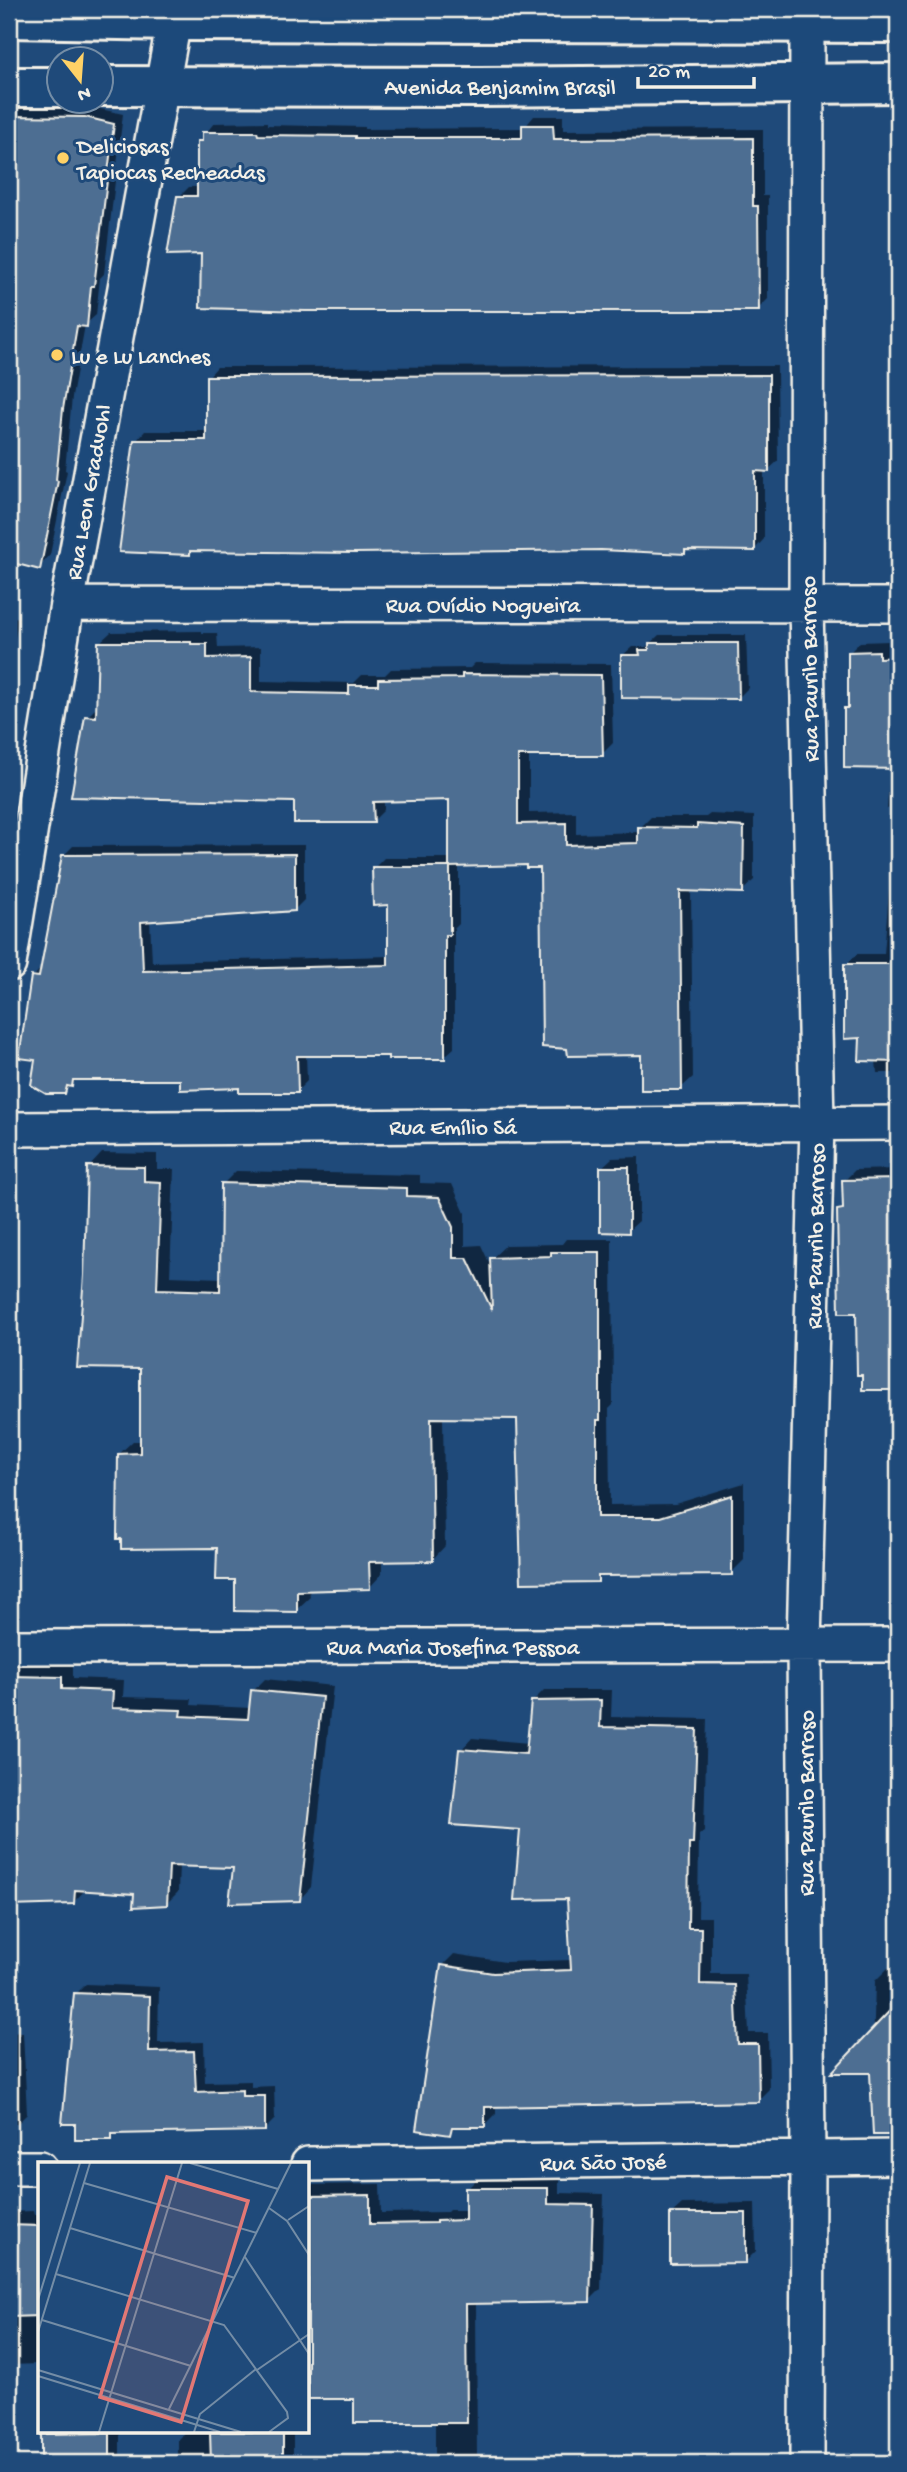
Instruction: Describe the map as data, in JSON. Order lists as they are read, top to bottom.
{
  "streets": {
    "main road": ["Avenida Benjamim Brasil"],
    "street": [
      "Rua Leon Gradvohl",
      "Rua Ovídio Nogueira",
      "Rua Paurilo Barroso",
      "Rua Emílio Sá",
      "Rua Maria Josefina Pessoa",
      "Rua São José"
    ]
  },
  "crossings": [
    ["Avenida Benjamim Brasil", "Rua Leon Gradvohl"],
    ["Avenida Benjamim Brasil", "Rua Paurilo Barroso"],
    ["Rua Leon Gradvohl", "Rua Ovídio Nogueira"],
    ["Rua Ovídio Nogueira", "Rua Paurilo Barroso"],
    ["Rua Paurilo Barroso", "Rua Emílio Sá"],
    ["Rua Paurilo Barroso", "Rua Maria Josefina Pessoa"],
    ["Rua Paurilo Barroso", "Rua São José"]
  ],
  "places": ["Deliciosas Tapiocas Recheadas", "Lu e Lu Lanches"],
  "scale_bar": "20 m",
  "north": "bottom"
}
